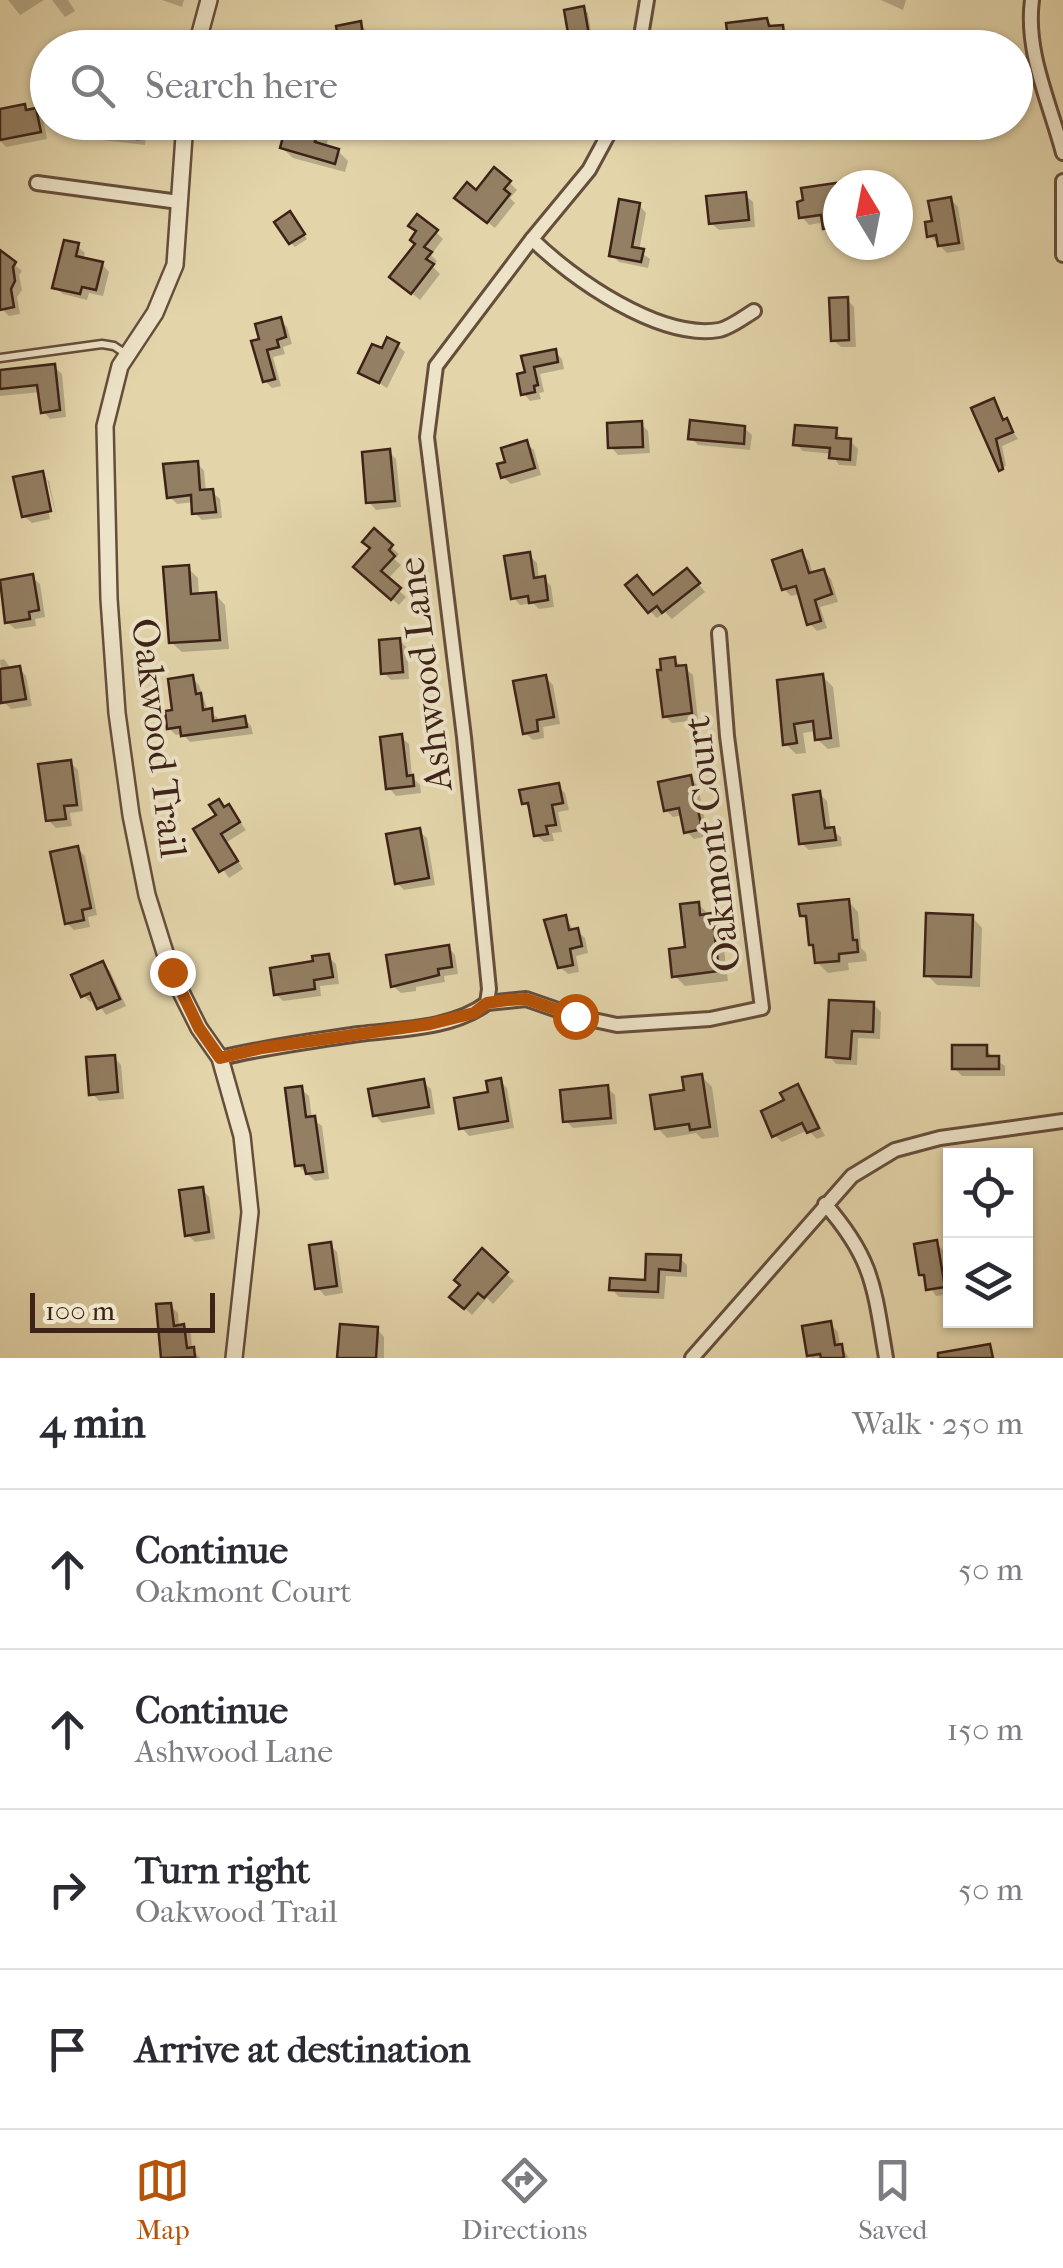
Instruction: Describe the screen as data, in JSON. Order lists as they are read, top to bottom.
{
  "streets": {
    "street": ["Ashwood Lane", "Oakwood Trail", "Oakmont Court"]
  },
  "crossings": [
    ["Ashwood Lane", "Oakmont Court"]
  ],
  "scale_bar": "100 m",
  "north": "top",
  "page": {
    "search": "Search here",
    "scale": "100 m",
    "heading": ["4 min", "Walk · 250 m"],
    "list": [
      ["Continue", "Oakmont Court", "50 m"],
      ["Continue", "Ashwood Lane", "150 m"],
      ["Turn right", "Oakwood Trail", "50 m"],
      "Arrive at destination"
    ],
    "nav": ["Map", "Directions", "Saved"]
  }
}
